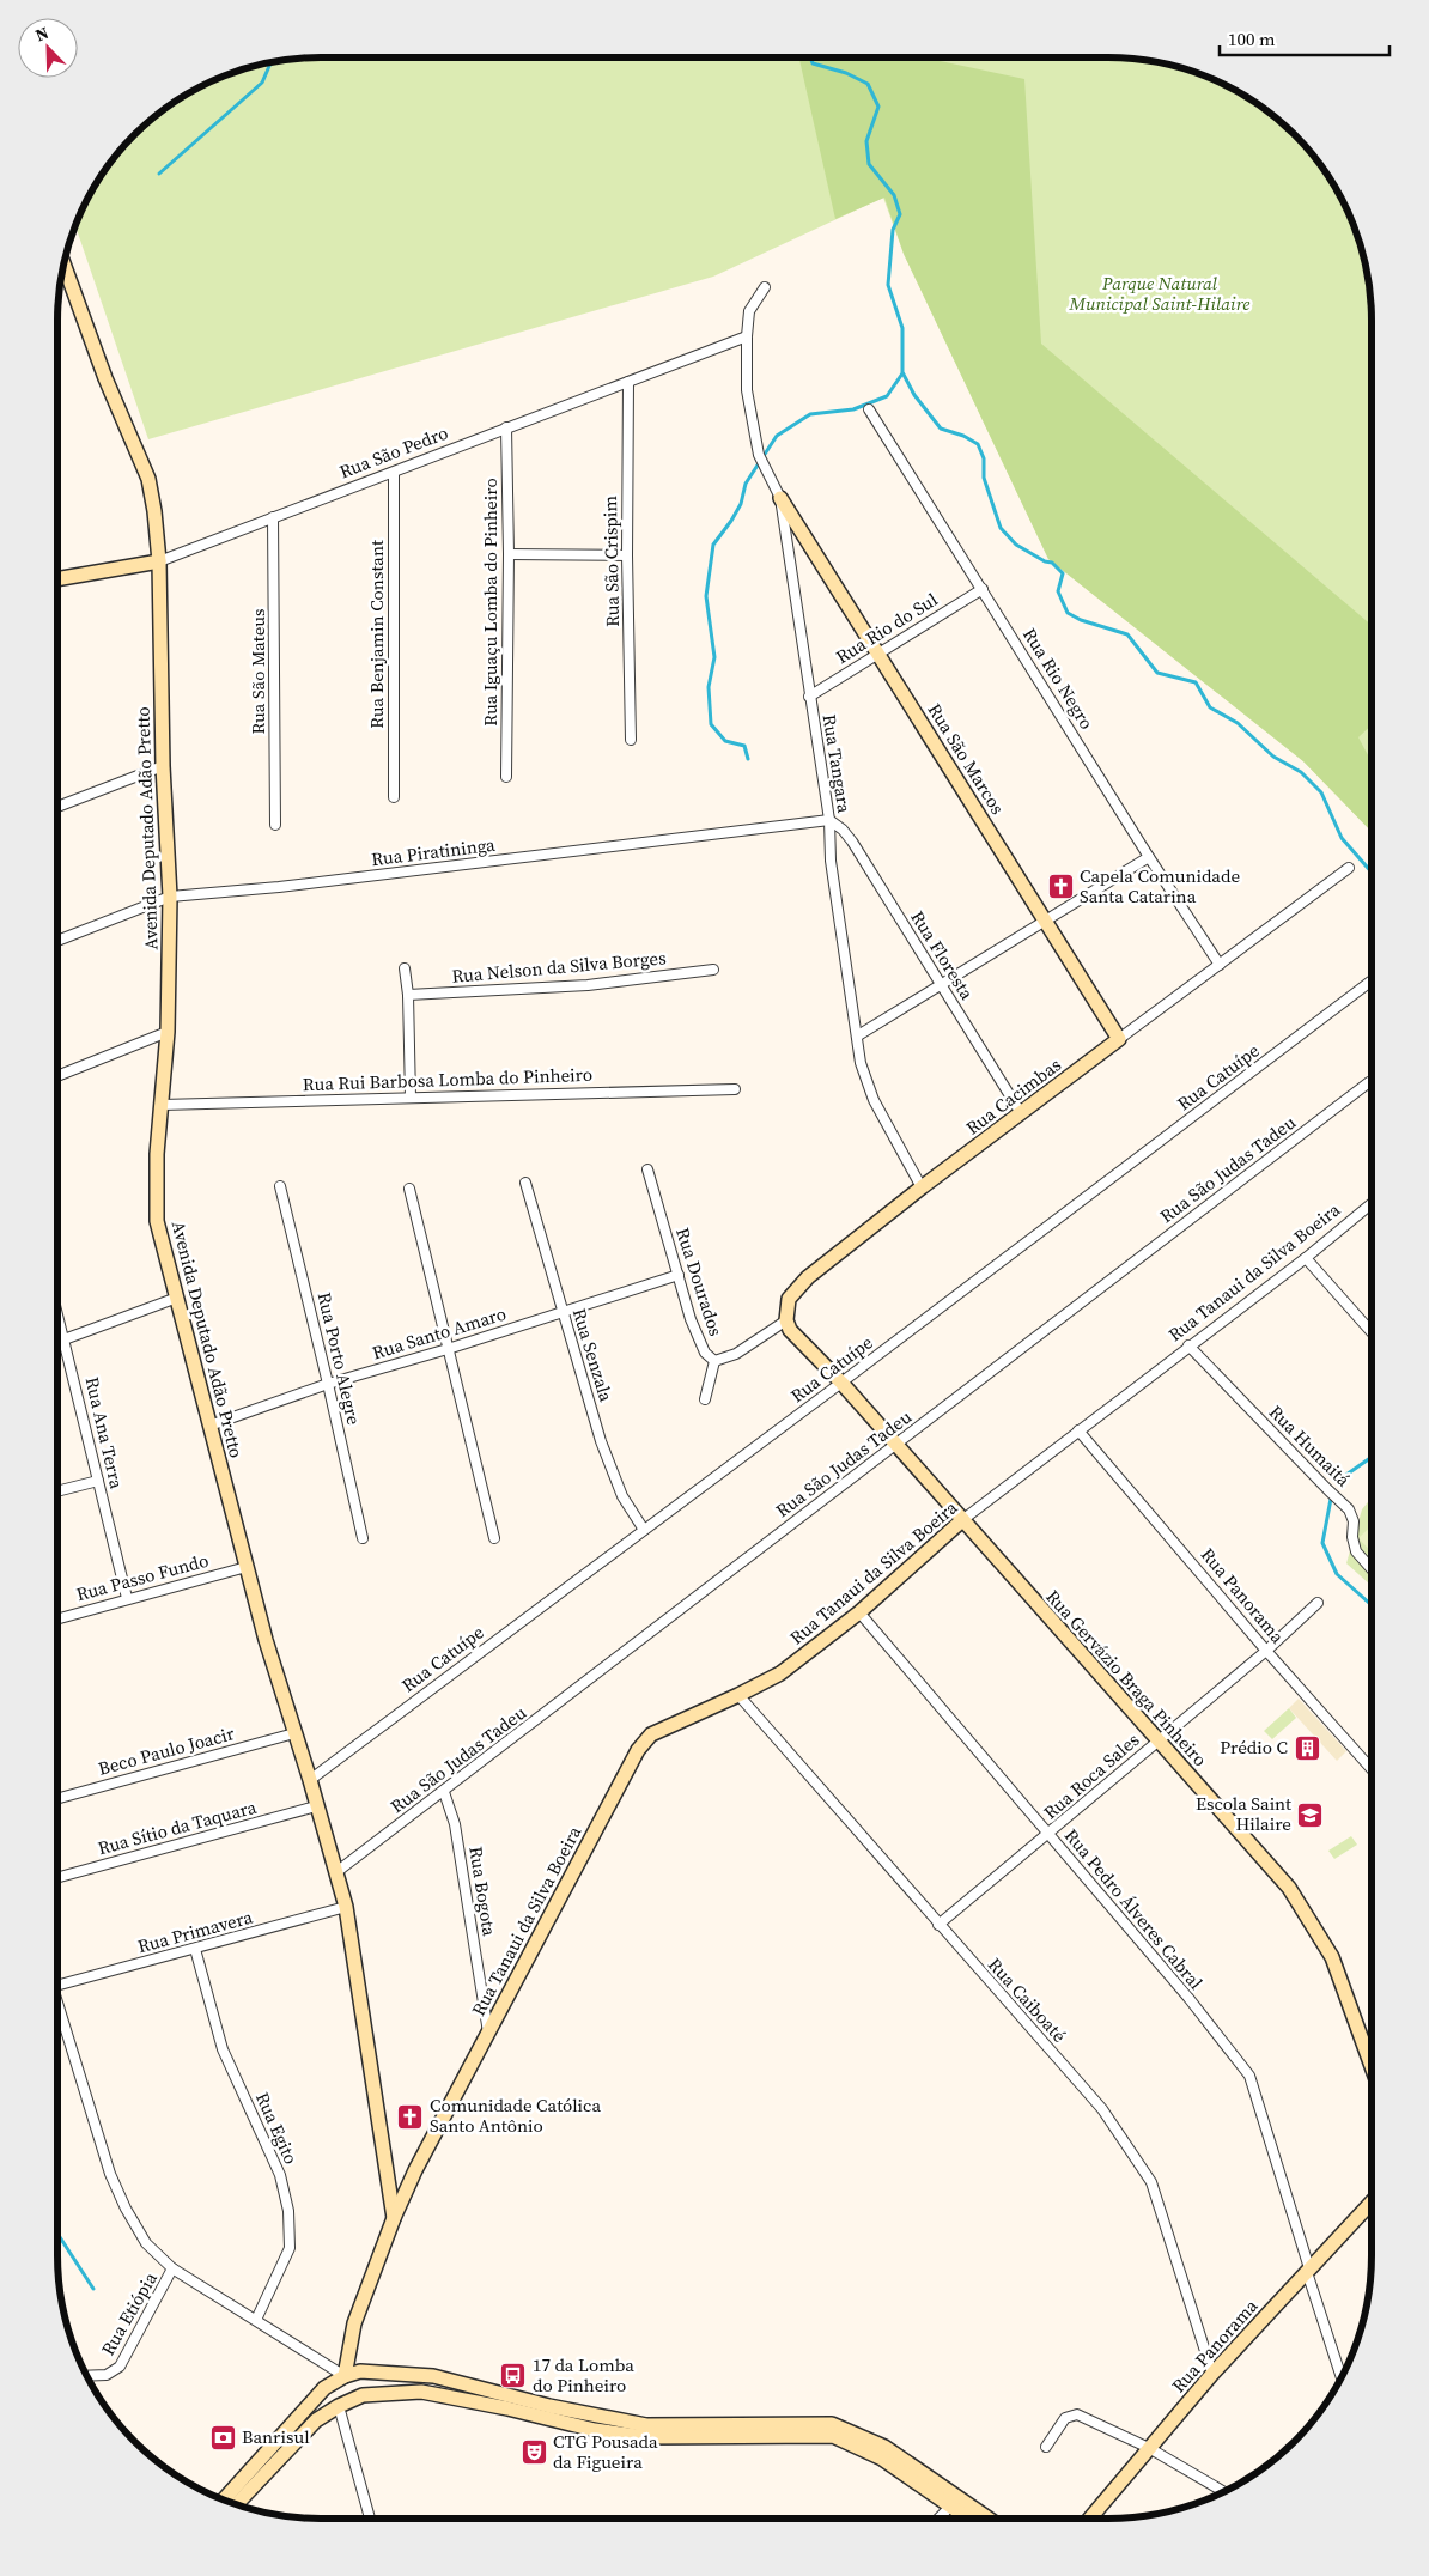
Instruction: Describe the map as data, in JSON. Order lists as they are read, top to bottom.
{
  "streets": {
    "street": [
      "Rua São Pedro",
      "Rua São Crispim",
      "Rua Iguaçu Lomba do Pinheiro",
      "Rua Rio do Sul",
      "Rua Benjamin Constant",
      "Rua São Mateus",
      "Rua Rio Negro",
      "Rua São Marcos",
      "Rua Tangara",
      "Avenida Deputado Adão Pretto",
      "Rua Piratininga",
      "Rua Floresta",
      "Rua Nelson da Silva Borges",
      "Rua Catuípe",
      "Rua Rui Barbosa Lomba do Pinheiro",
      "Rua Cacimbas",
      "Rua São Judas Tadeu",
      "Rua Tanaui da Silva Boeira",
      "Rua Dourados",
      "Rua Santo Amaro",
      "Rua Senzala",
      "Rua Porto Alegre",
      "Rua Ana Terra",
      "Rua Humaitá",
      "Rua Passo Fundo",
      "Rua Panorama",
      "Rua Gervázio Braga Pinheiro",
      "Beco Paulo Joacir",
      "Rua Roca Sales",
      "Rua Sítio da Taquara",
      "Rua Bogota",
      "Rua Pedro Álveres Cabral",
      "Rua Primavera",
      "Rua Caiboaté",
      "Rua Egito",
      "Rua Etiópia"
    ]
  },
  "crossings": [
    ["Rua São Pedro", "Rua São Crispim"],
    ["Rua São Pedro", "Rua Iguaçu Lomba do Pinheiro"],
    ["Rua São Pedro", "Rua Benjamin Constant"],
    ["Rua São Pedro", "Rua São Mateus"],
    ["Rua São Pedro", "Rua Tangara"],
    ["Rua São Pedro", "Avenida Deputado Adão Pretto"],
    ["Rua Rio do Sul", "Rua Rio Negro"],
    ["Rua Rio do Sul", "Rua São Marcos"],
    ["Rua Rio do Sul", "Rua Tangara"],
    ["Rua Rio Negro", "Rua Cacimbas"],
    ["Rua São Marcos", "Rua Tangara"],
    ["Rua São Marcos", "Rua Cacimbas"],
    ["Rua Tangara", "Rua Piratininga"],
    ["Rua Tangara", "Rua Floresta"],
    ["Rua Tangara", "Rua Cacimbas"],
    ["Avenida Deputado Adão Pretto", "Rua Piratininga"],
    ["Avenida Deputado Adão Pretto", "Rua Catuípe"],
    ["Avenida Deputado Adão Pretto", "Rua Rui Barbosa Lomba do Pinheiro"],
    ["Avenida Deputado Adão Pretto", "Rua São Judas Tadeu"],
    ["Avenida Deputado Adão Pretto", "Rua Tanaui da Silva Boeira"],
    ["Avenida Deputado Adão Pretto", "Rua Santo Amaro"],
    ["Avenida Deputado Adão Pretto", "Rua Passo Fundo"],
    ["Avenida Deputado Adão Pretto", "Beco Paulo Joacir"],
    ["Avenida Deputado Adão Pretto", "Rua Sítio da Taquara"],
    ["Avenida Deputado Adão Pretto", "Rua Primavera"],
    ["Rua Piratininga", "Rua Floresta"],
    ["Rua Floresta", "Rua Cacimbas"],
    ["Rua Catuípe", "Rua Senzala"],
    ["Rua Catuípe", "Rua Gervázio Braga Pinheiro"],
    ["Rua Cacimbas", "Rua Gervázio Braga Pinheiro"],
    ["Rua São Judas Tadeu", "Rua Gervázio Braga Pinheiro"],
    ["Rua São Judas Tadeu", "Rua Bogota"],
    ["Rua Tanaui da Silva Boeira", "Rua Humaitá"],
    ["Rua Tanaui da Silva Boeira", "Rua Panorama"],
    ["Rua Tanaui da Silva Boeira", "Rua Gervázio Braga Pinheiro"],
    ["Rua Tanaui da Silva Boeira", "Rua Bogota"],
    ["Rua Tanaui da Silva Boeira", "Rua Pedro Álveres Cabral"],
    ["Rua Tanaui da Silva Boeira", "Rua Caiboaté"],
    ["Rua Dourados", "Rua Santo Amaro"],
    ["Rua Santo Amaro", "Rua Senzala"],
    ["Rua Santo Amaro", "Rua Porto Alegre"],
    ["Rua Ana Terra", "Rua Passo Fundo"],
    ["Rua Panorama", "Rua Roca Sales"],
    ["Rua Panorama", "Rua Pedro Álveres Cabral"],
    ["Rua Panorama", "Rua Caiboaté"],
    ["Rua Gervázio Braga Pinheiro", "Rua Roca Sales"],
    ["Rua Roca Sales", "Rua Pedro Álveres Cabral"],
    ["Rua Roca Sales", "Rua Caiboaté"],
    ["Rua Primavera", "Rua Egito"]
  ],
  "parks": ["Parque Natural Municipal Saint-Hilaire"],
  "places": {
    "church": ["Capela Comunidade Santa Catarina", "Comunidade Católica Santo Antônio"],
    "building": ["Prédio C"],
    "school or university": ["Escola Saint Hilaire"],
    "bus stop": ["17 da Lomba do Pinheiro"],
    "bank": ["Banrisul"],
    "theatre": ["CTG Pousada da Figueira"]
  },
  "scale_bar": "100 m",
  "north": "top left"
}
